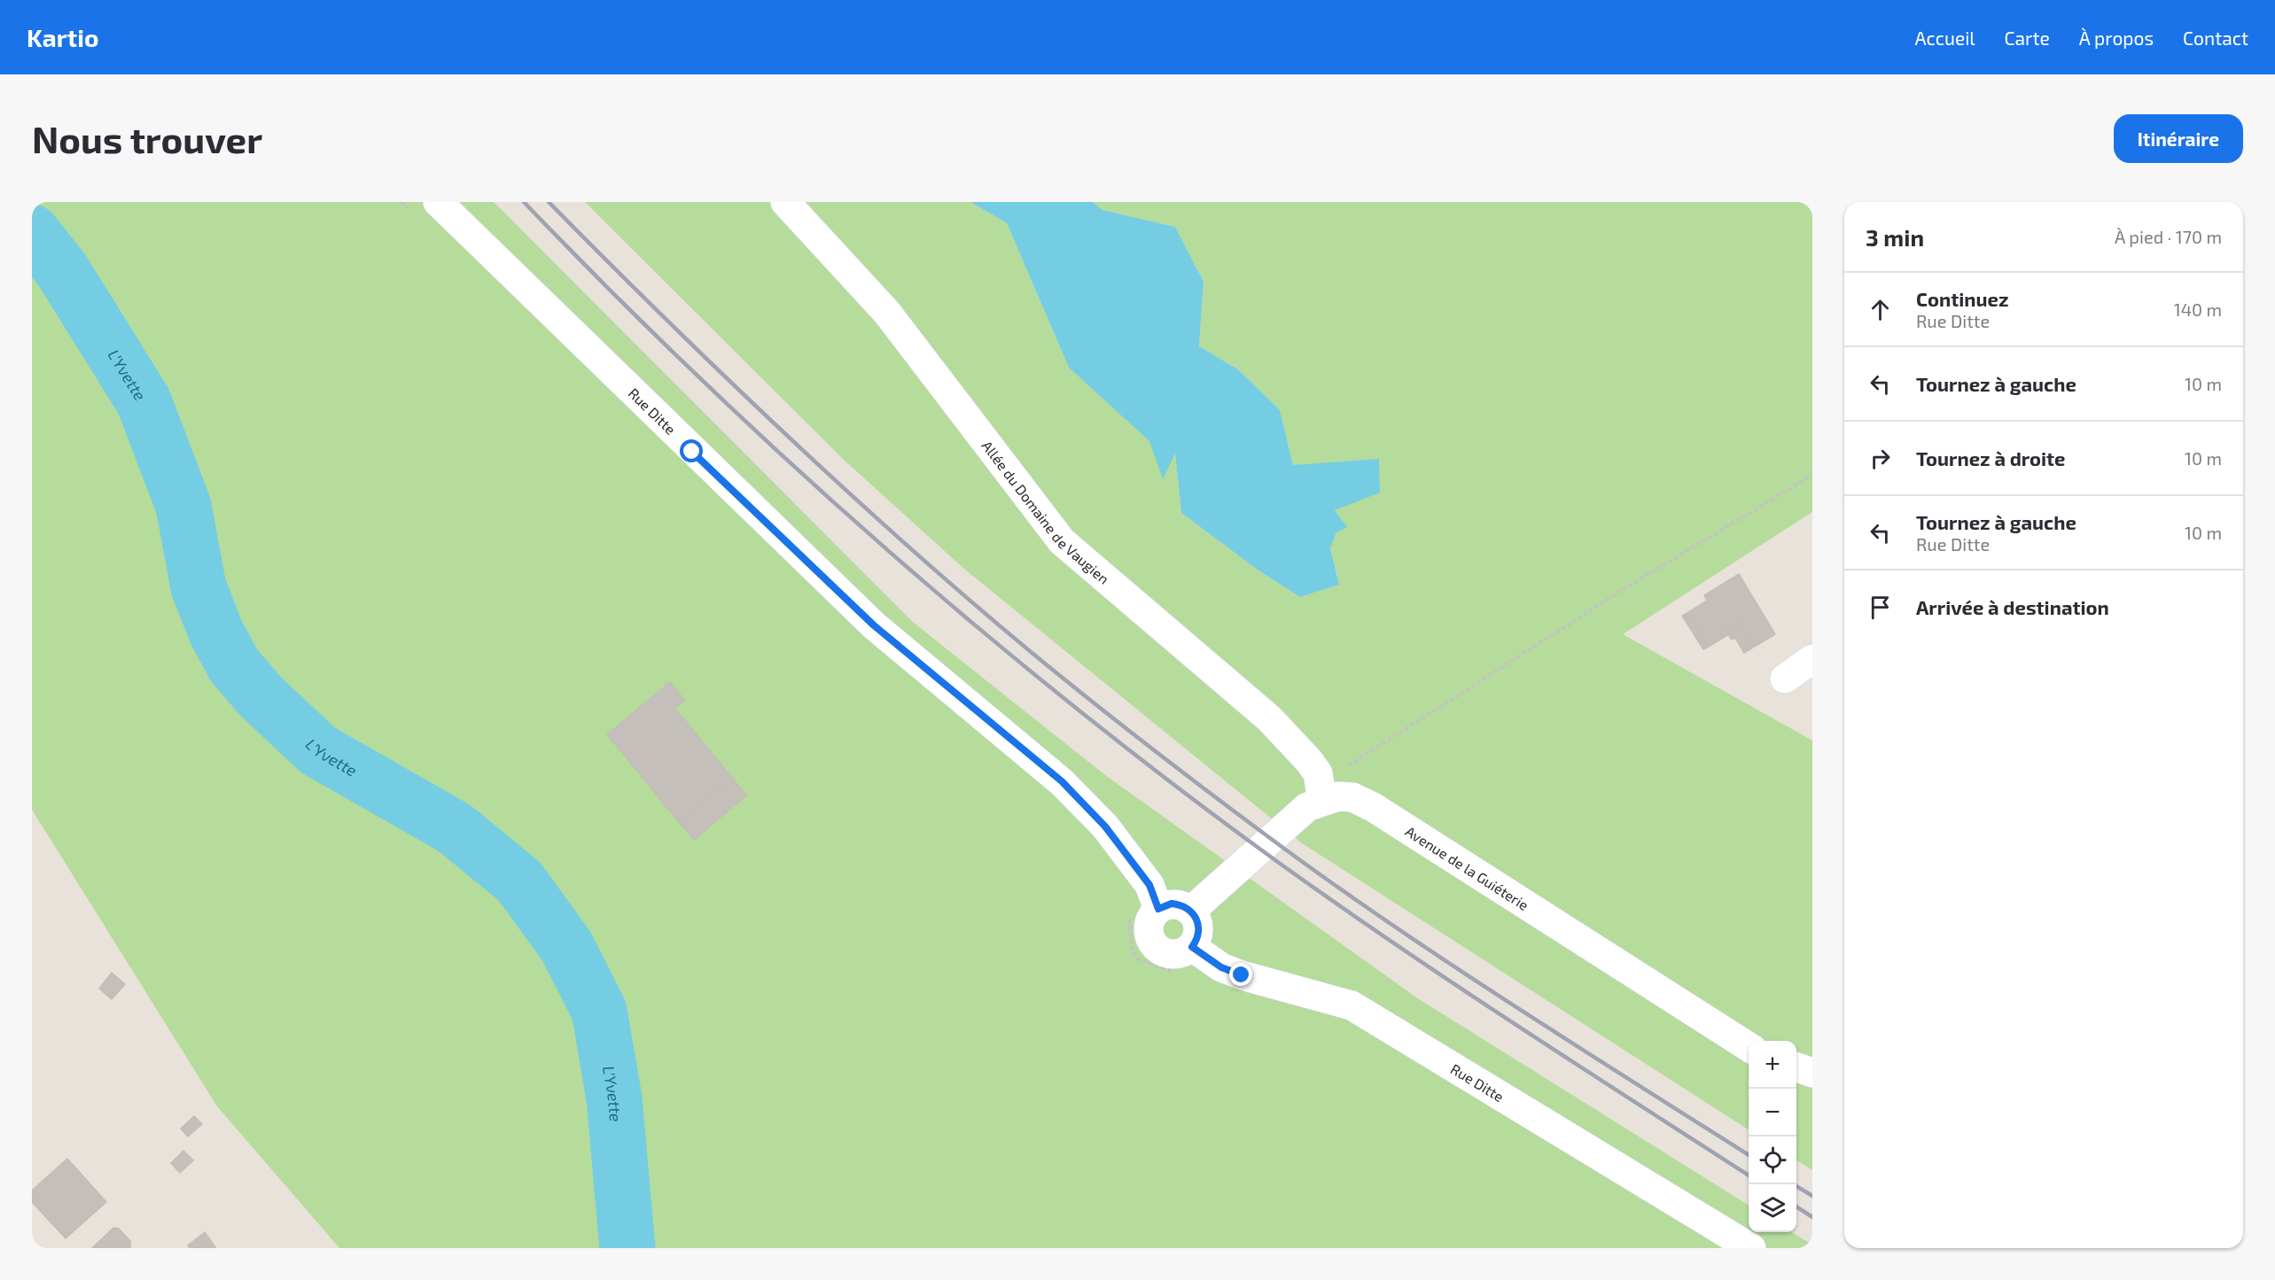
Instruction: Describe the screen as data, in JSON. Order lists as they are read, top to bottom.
{
  "streets": {
    "street": ["Rue Ditte", "Allée du Domaine de Vaugien", "Avenue de la Guiéterie"]
  },
  "crossings": [
    ["Rue Ditte", "Avenue de la Guiéterie"],
    ["Allée du Domaine de Vaugien", "Avenue de la Guiéterie"]
  ],
  "water": ["L'Yvette"],
  "page": {
    "header": "Kartio",
    "nav": [
      "Accueil",
      "Carte",
      "À propos",
      "Contact"
    ],
    "buttons": "Itinéraire",
    "title": "Nous trouver",
    "heading": ["3 min", "À pied · 170 m"],
    "list": [
      ["Continuez", "Rue Ditte", "140 m"],
      ["Tournez à gauche", "10 m"],
      ["Tournez à droite", "10 m"],
      ["Tournez à gauche", "Rue Ditte", "10 m"],
      "Arrivée à destination"
    ],
    "map_buttons": ["+", "−"]
  }
}
